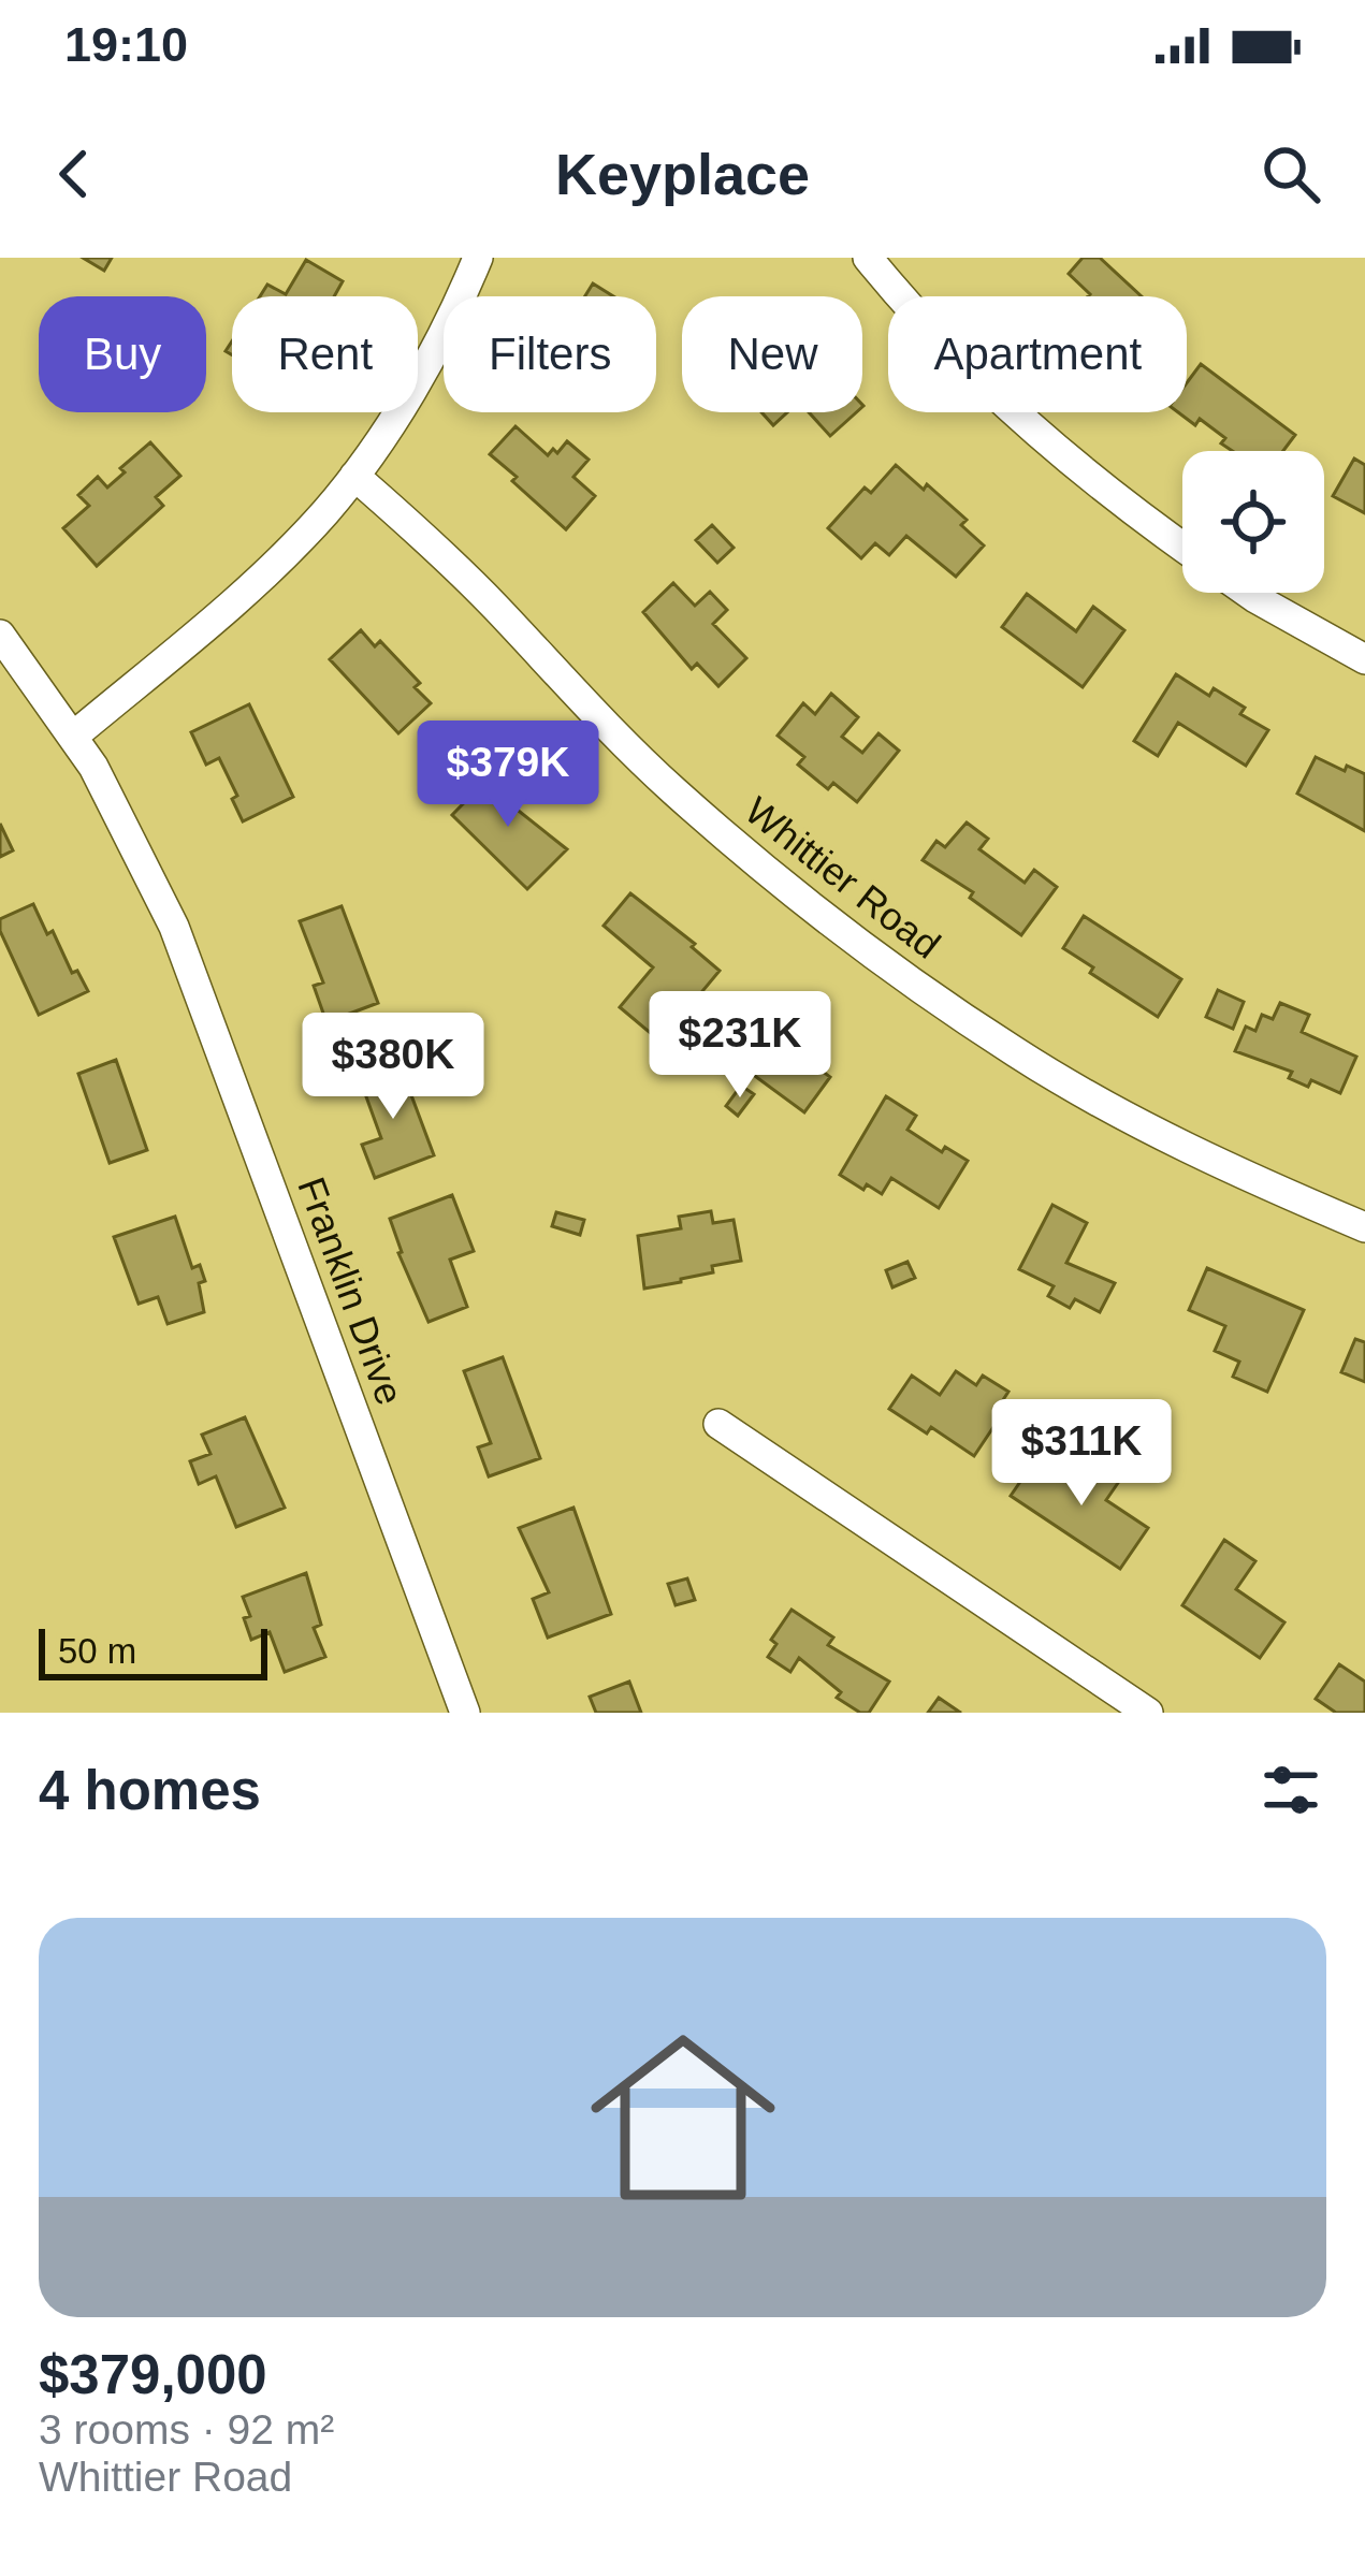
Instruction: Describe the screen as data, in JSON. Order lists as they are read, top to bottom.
{
  "streets": {
    "street": ["Whittier Road", "Franklin Drive"]
  },
  "scale_bar": "50 m",
  "page": {
    "status": "19:10",
    "header": "Keyplace",
    "chip": [
      "Buy",
      "Rent",
      "Filters",
      "New",
      "Apartment"
    ],
    "price": [
      "$379K",
      "$231K",
      "$380K",
      "$311K"
    ],
    "scale": "50 m",
    "heading": "4 homes",
    "list": [
      {
        "name": "$379,000",
        "note": "3 rooms · 92 m² · Whittier Road"
      }
    ]
  }
}
